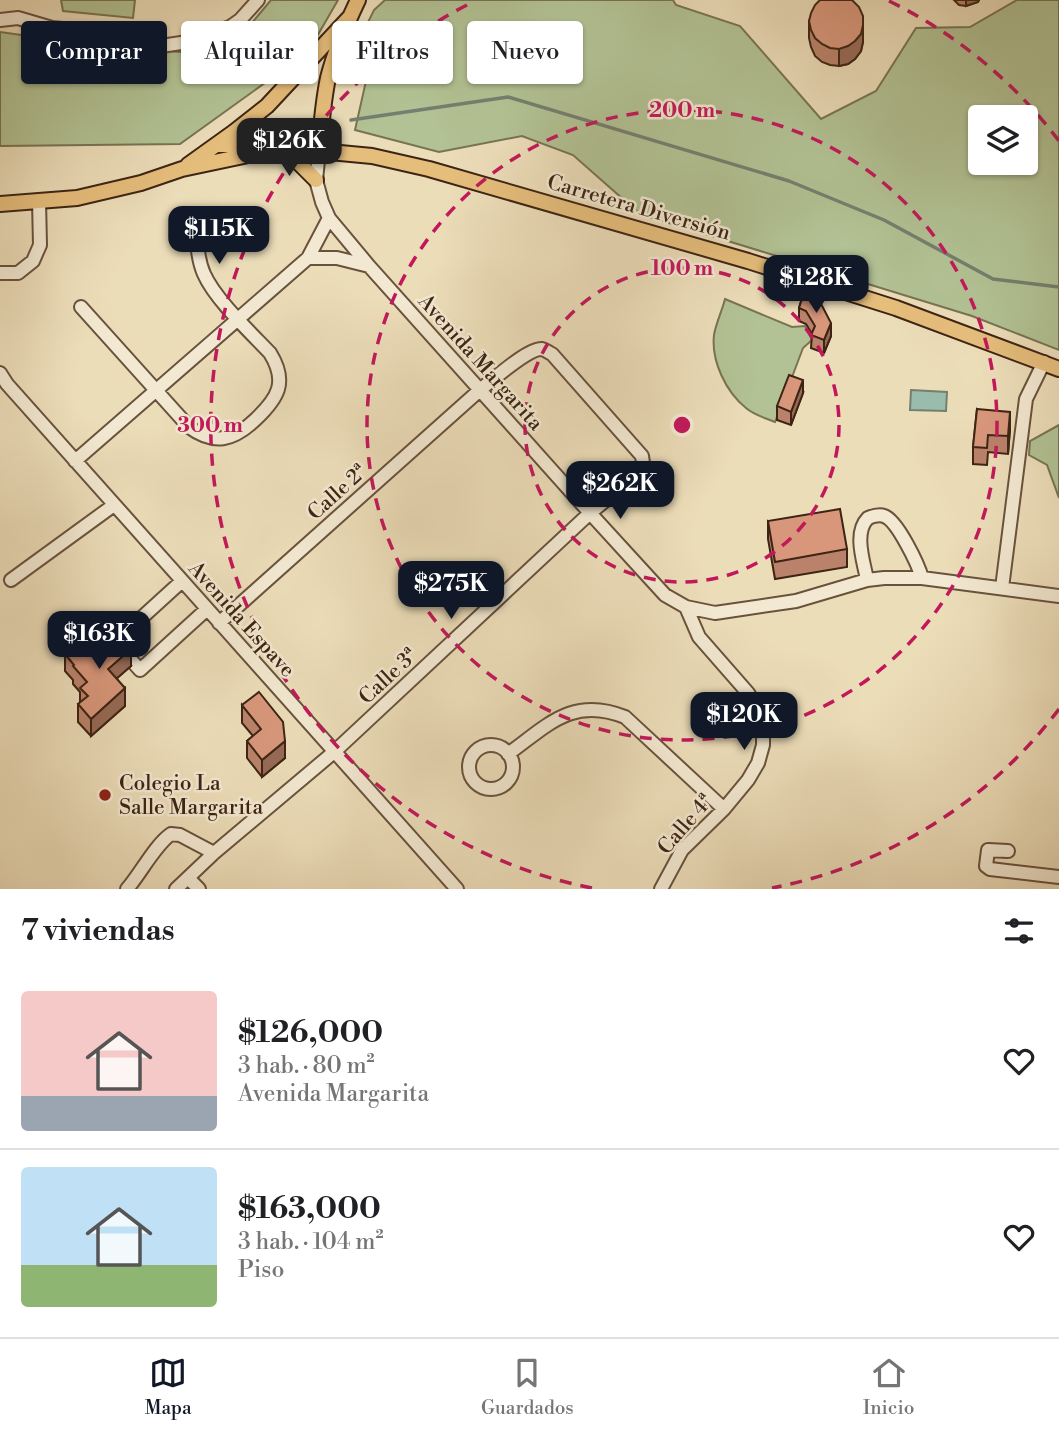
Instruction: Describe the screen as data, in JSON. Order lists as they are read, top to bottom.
{
  "streets": {
    "main road": ["Carretera Diversión"],
    "street": [
      "Avenida Margarita",
      "Calle 2ª",
      "Avenida Espave",
      "Calle 3ª",
      "Calle 4ª"
    ]
  },
  "crossings": [
    ["Carretera Diversión", "Avenida Margarita"],
    ["Avenida Margarita", "Calle 2ª"],
    ["Avenida Margarita", "Calle 3ª"],
    ["Avenida Margarita", "Calle 4ª"],
    ["Calle 2ª", "Avenida Espave"],
    ["Calle 2ª", "Calle 3ª"],
    ["Avenida Espave", "Calle 3ª"]
  ],
  "places": ["Colegio La Salle Margarita"],
  "page": {
    "chip": [
      "Comprar",
      "Alquilar",
      "Filtros",
      "Nuevo"
    ],
    "price": [
      "$126K",
      "$115K",
      "$128K",
      "$262K",
      "$275K",
      "$163K",
      "$120K"
    ],
    "heading": "7 viviendas",
    "list": [
      {
        "name": "$126,000",
        "note": "3 hab. · 80 m² · Avenida Margarita"
      },
      {
        "name": "$163,000",
        "note": "3 hab. · 104 m² · Piso"
      }
    ],
    "tabs": ["Mapa", "Guardados", "Inicio"]
  },
  "rings": ["200 m", "100 m", "300 m"]
}
